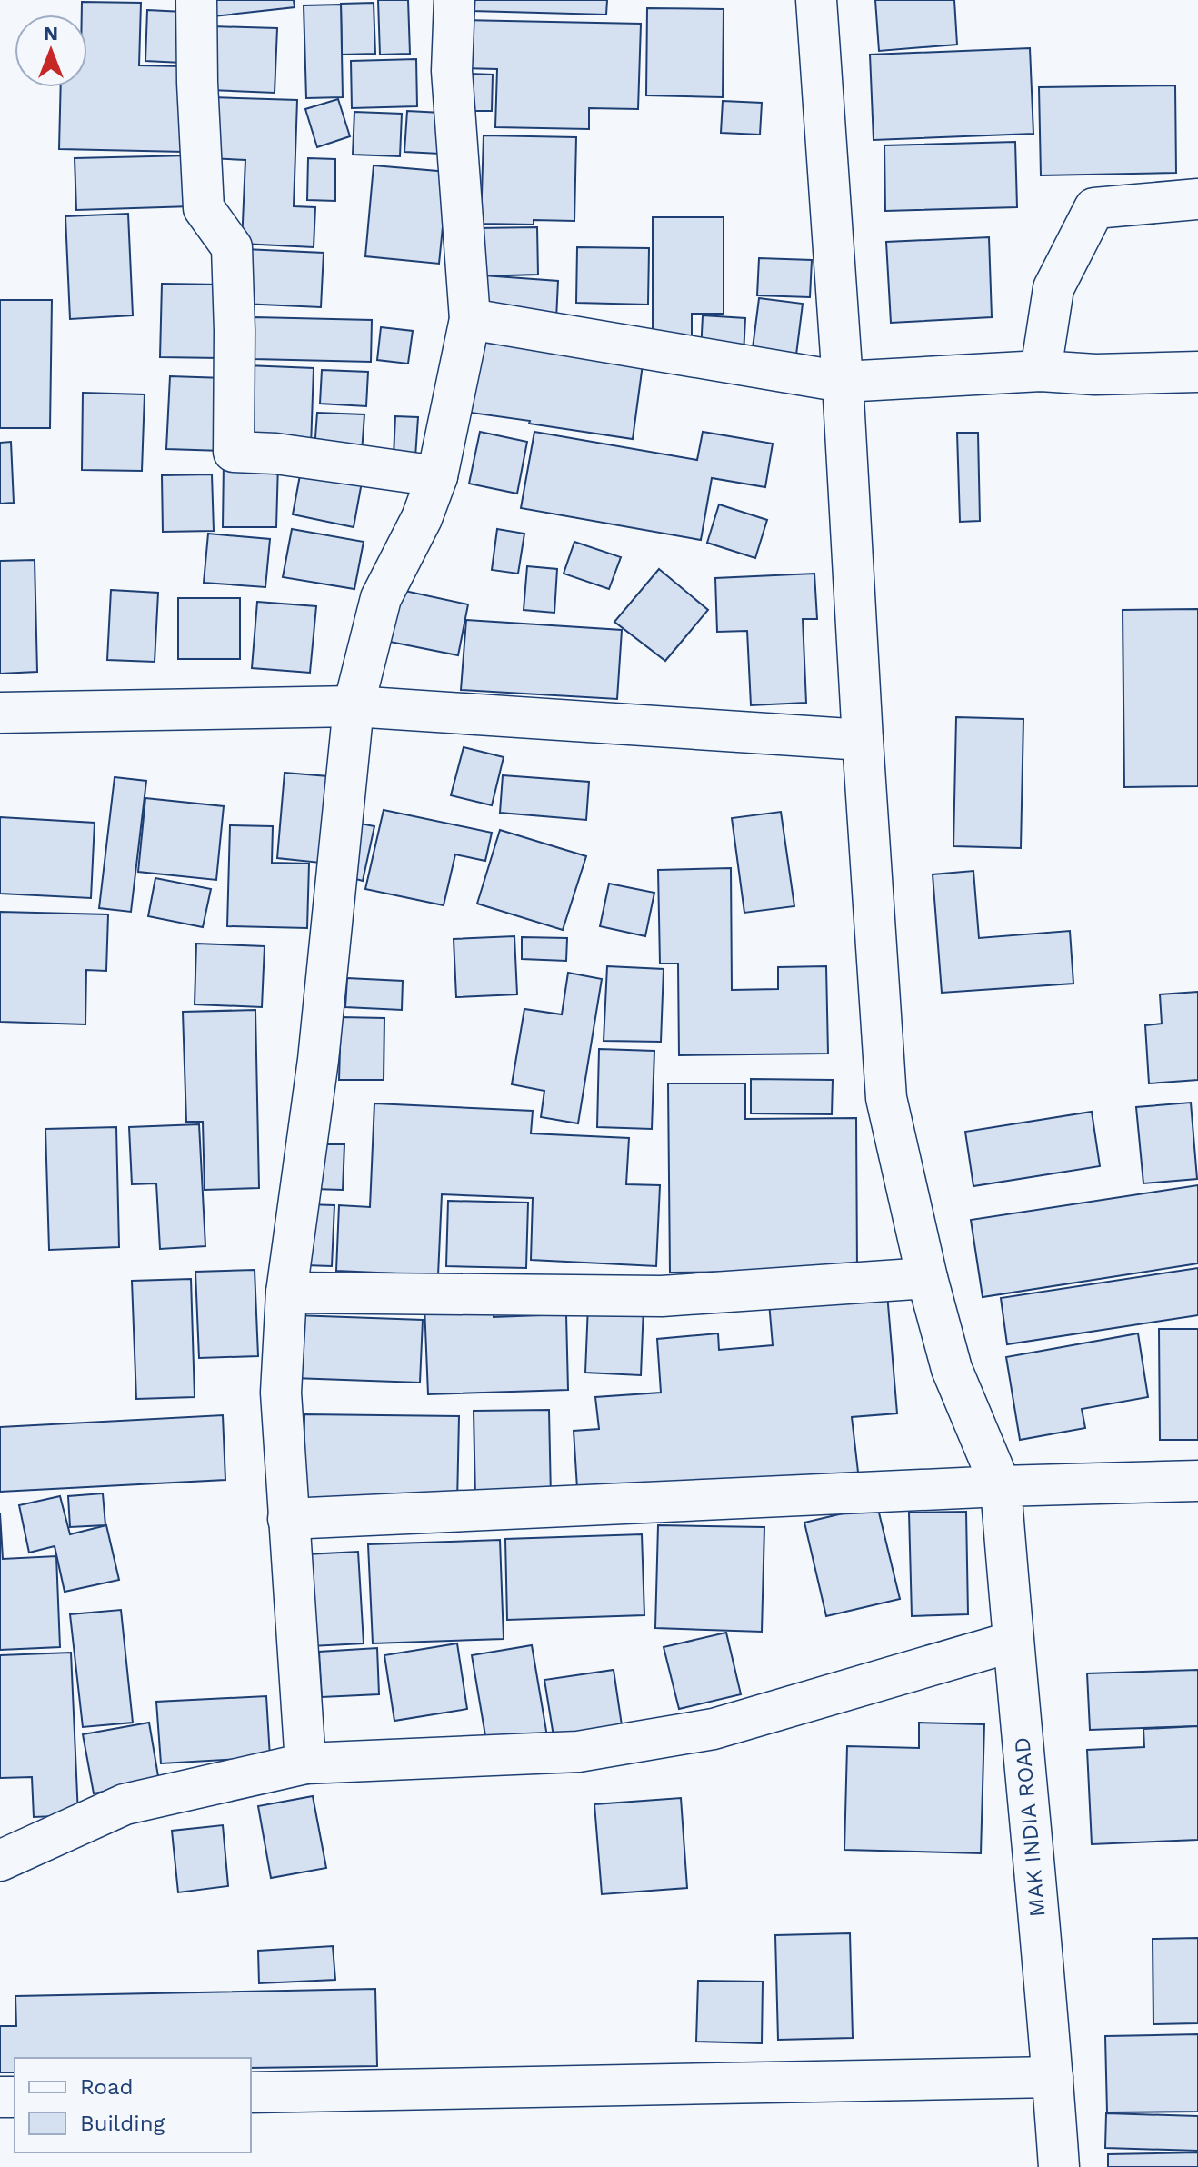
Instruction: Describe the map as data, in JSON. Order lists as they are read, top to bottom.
{
  "streets": {
    "street": ["MAK INDIA ROAD"]
  },
  "legend": ["Road", "Building"],
  "north": "top"
}
